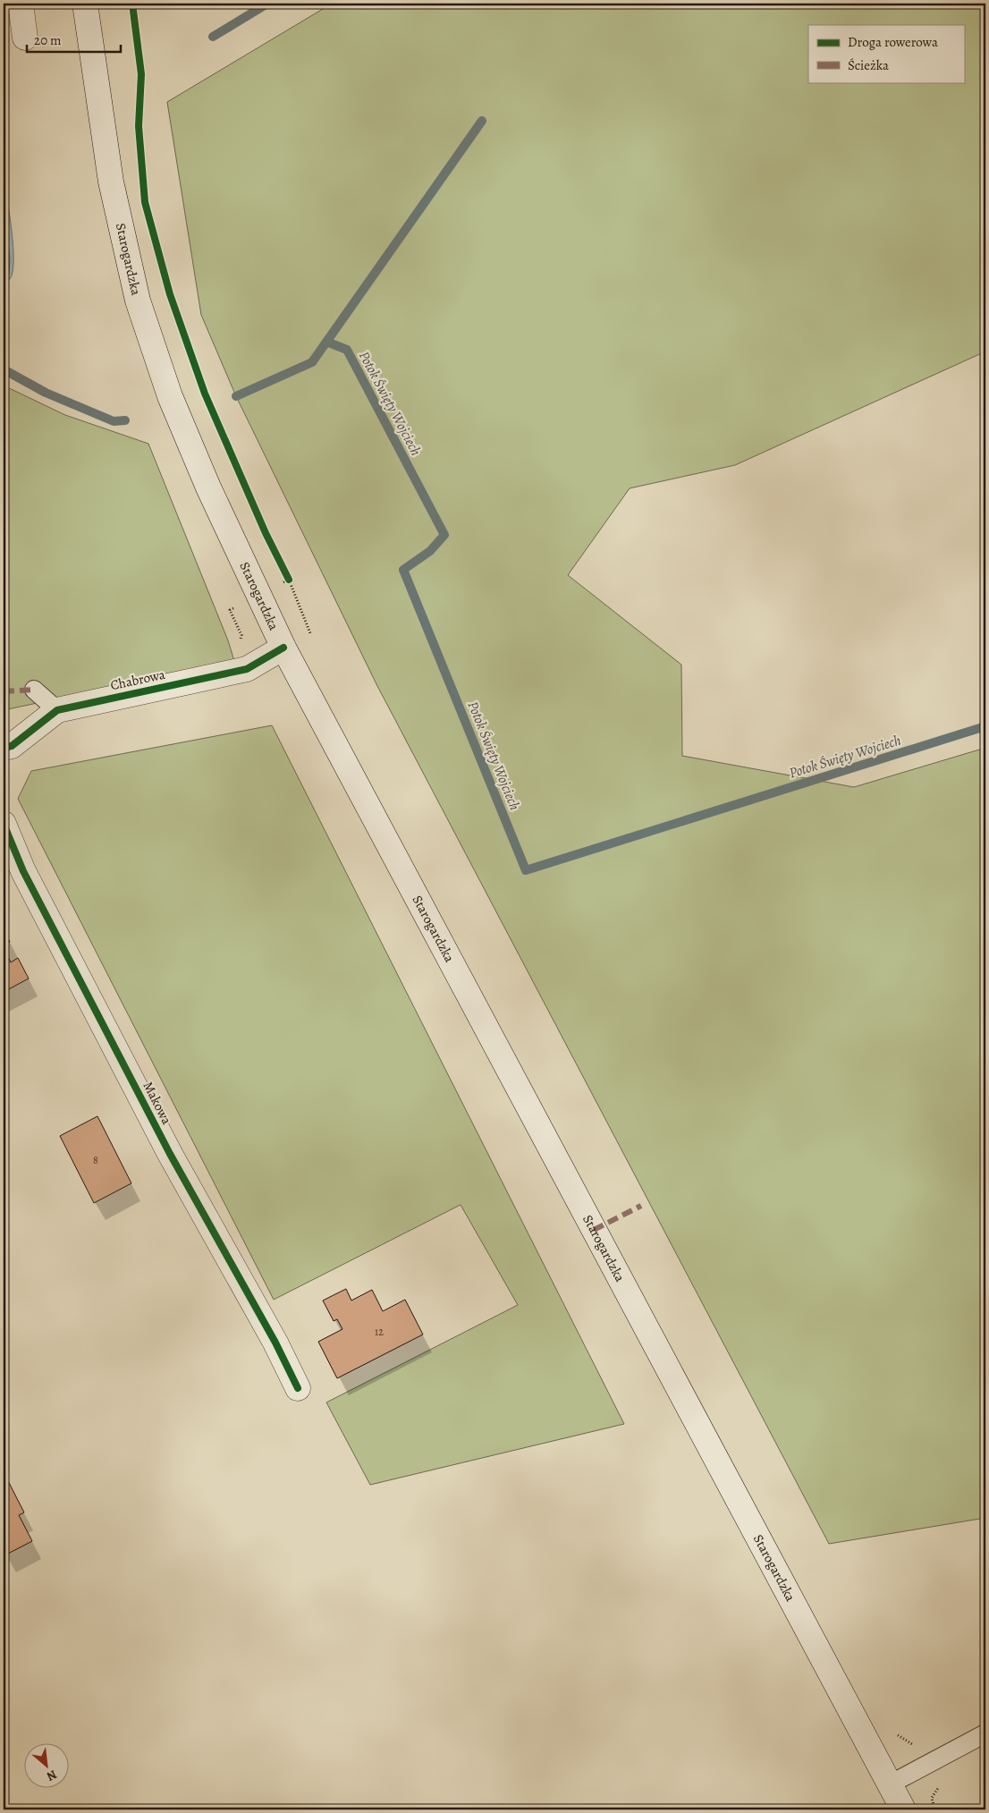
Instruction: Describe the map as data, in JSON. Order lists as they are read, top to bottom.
{
  "streets": {
    "main road": ["Starogardzka", "Chabrowa", "Makowa"]
  },
  "crossings": [
    ["Starogardzka", "Chabrowa"]
  ],
  "water": ["Potok Święty Wojciech"],
  "house_numbers": ["8", "12"],
  "legend": ["Droga rowerowa", "Ścieżka"],
  "scale_bar": "20 m",
  "north": "bottom right"
}
